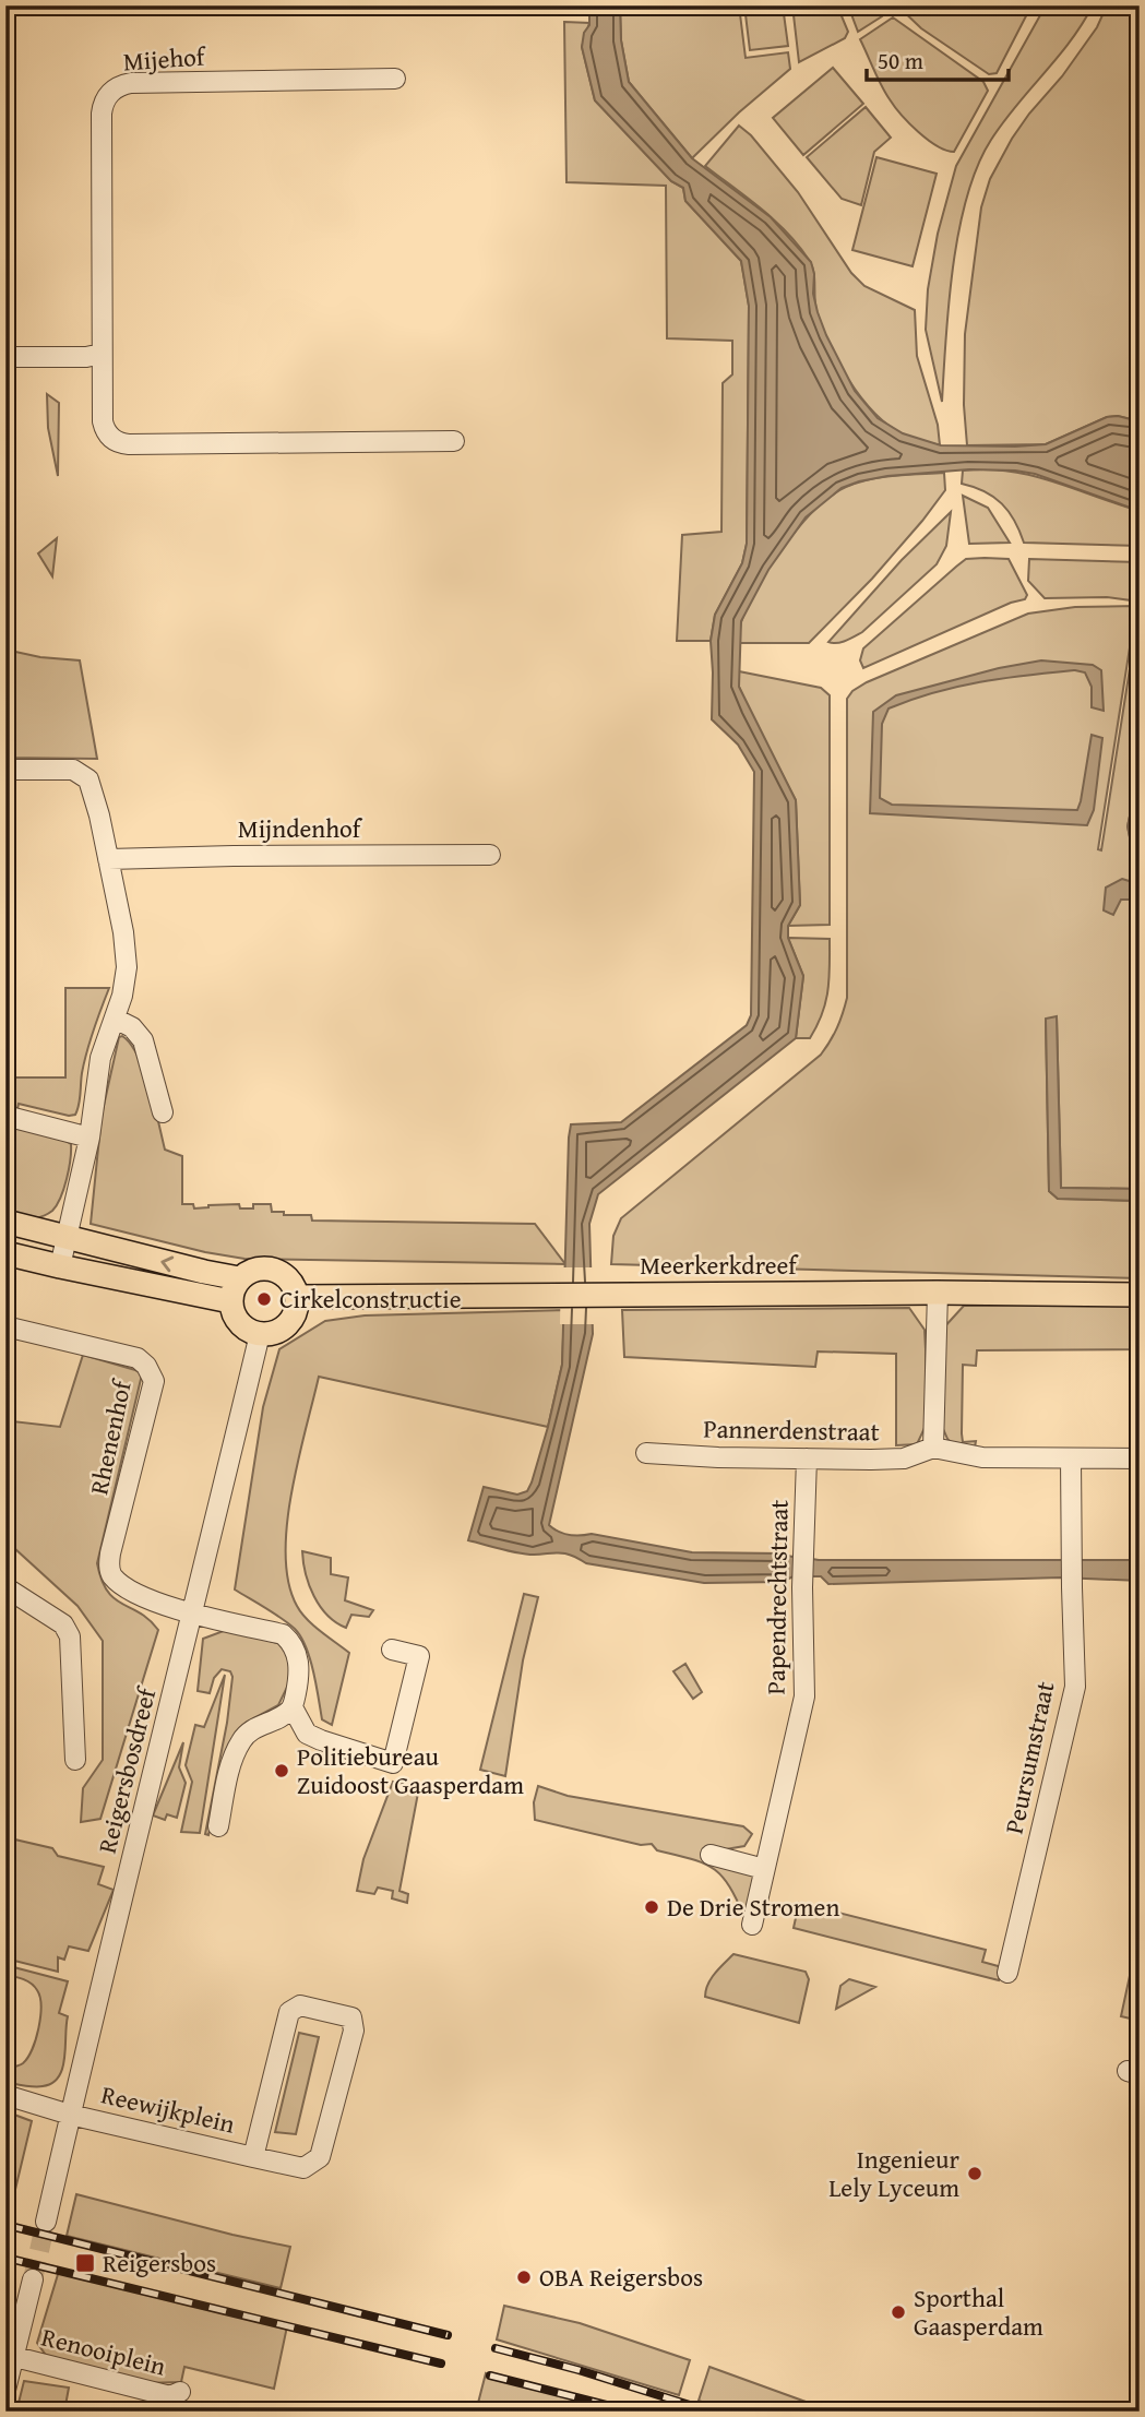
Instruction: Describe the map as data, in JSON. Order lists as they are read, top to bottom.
{
  "streets": {
    "main road": ["Meerkerkdreef"],
    "street": [
      "Mijehof",
      "Mijndenhof",
      "Pannerdenstraat",
      "Rhenenhof",
      "Papendrechtstraat",
      "Peursumstraat",
      "Reigersbosdreef",
      "Reewijkplein",
      "Renooiplein"
    ]
  },
  "crossings": [
    ["Meerkerkdreef", "Reigersbosdreef"],
    ["Pannerdenstraat", "Papendrechtstraat"],
    ["Pannerdenstraat", "Peursumstraat"],
    ["Rhenenhof", "Reigersbosdreef"],
    ["Reigersbosdreef", "Reewijkplein"]
  ],
  "places": {
    "other": [
      "Cirkelconstructie",
      "Politiebureau Zuidoost Gaasperdam",
      "De Drie Stromen",
      "Ingenieur Lely Lyceum",
      "OBA Reigersbos",
      "Sporthal Gaasperdam"
    ],
    "transit": ["Reigersbos"]
  },
  "scale_bar": "50 m"
}
